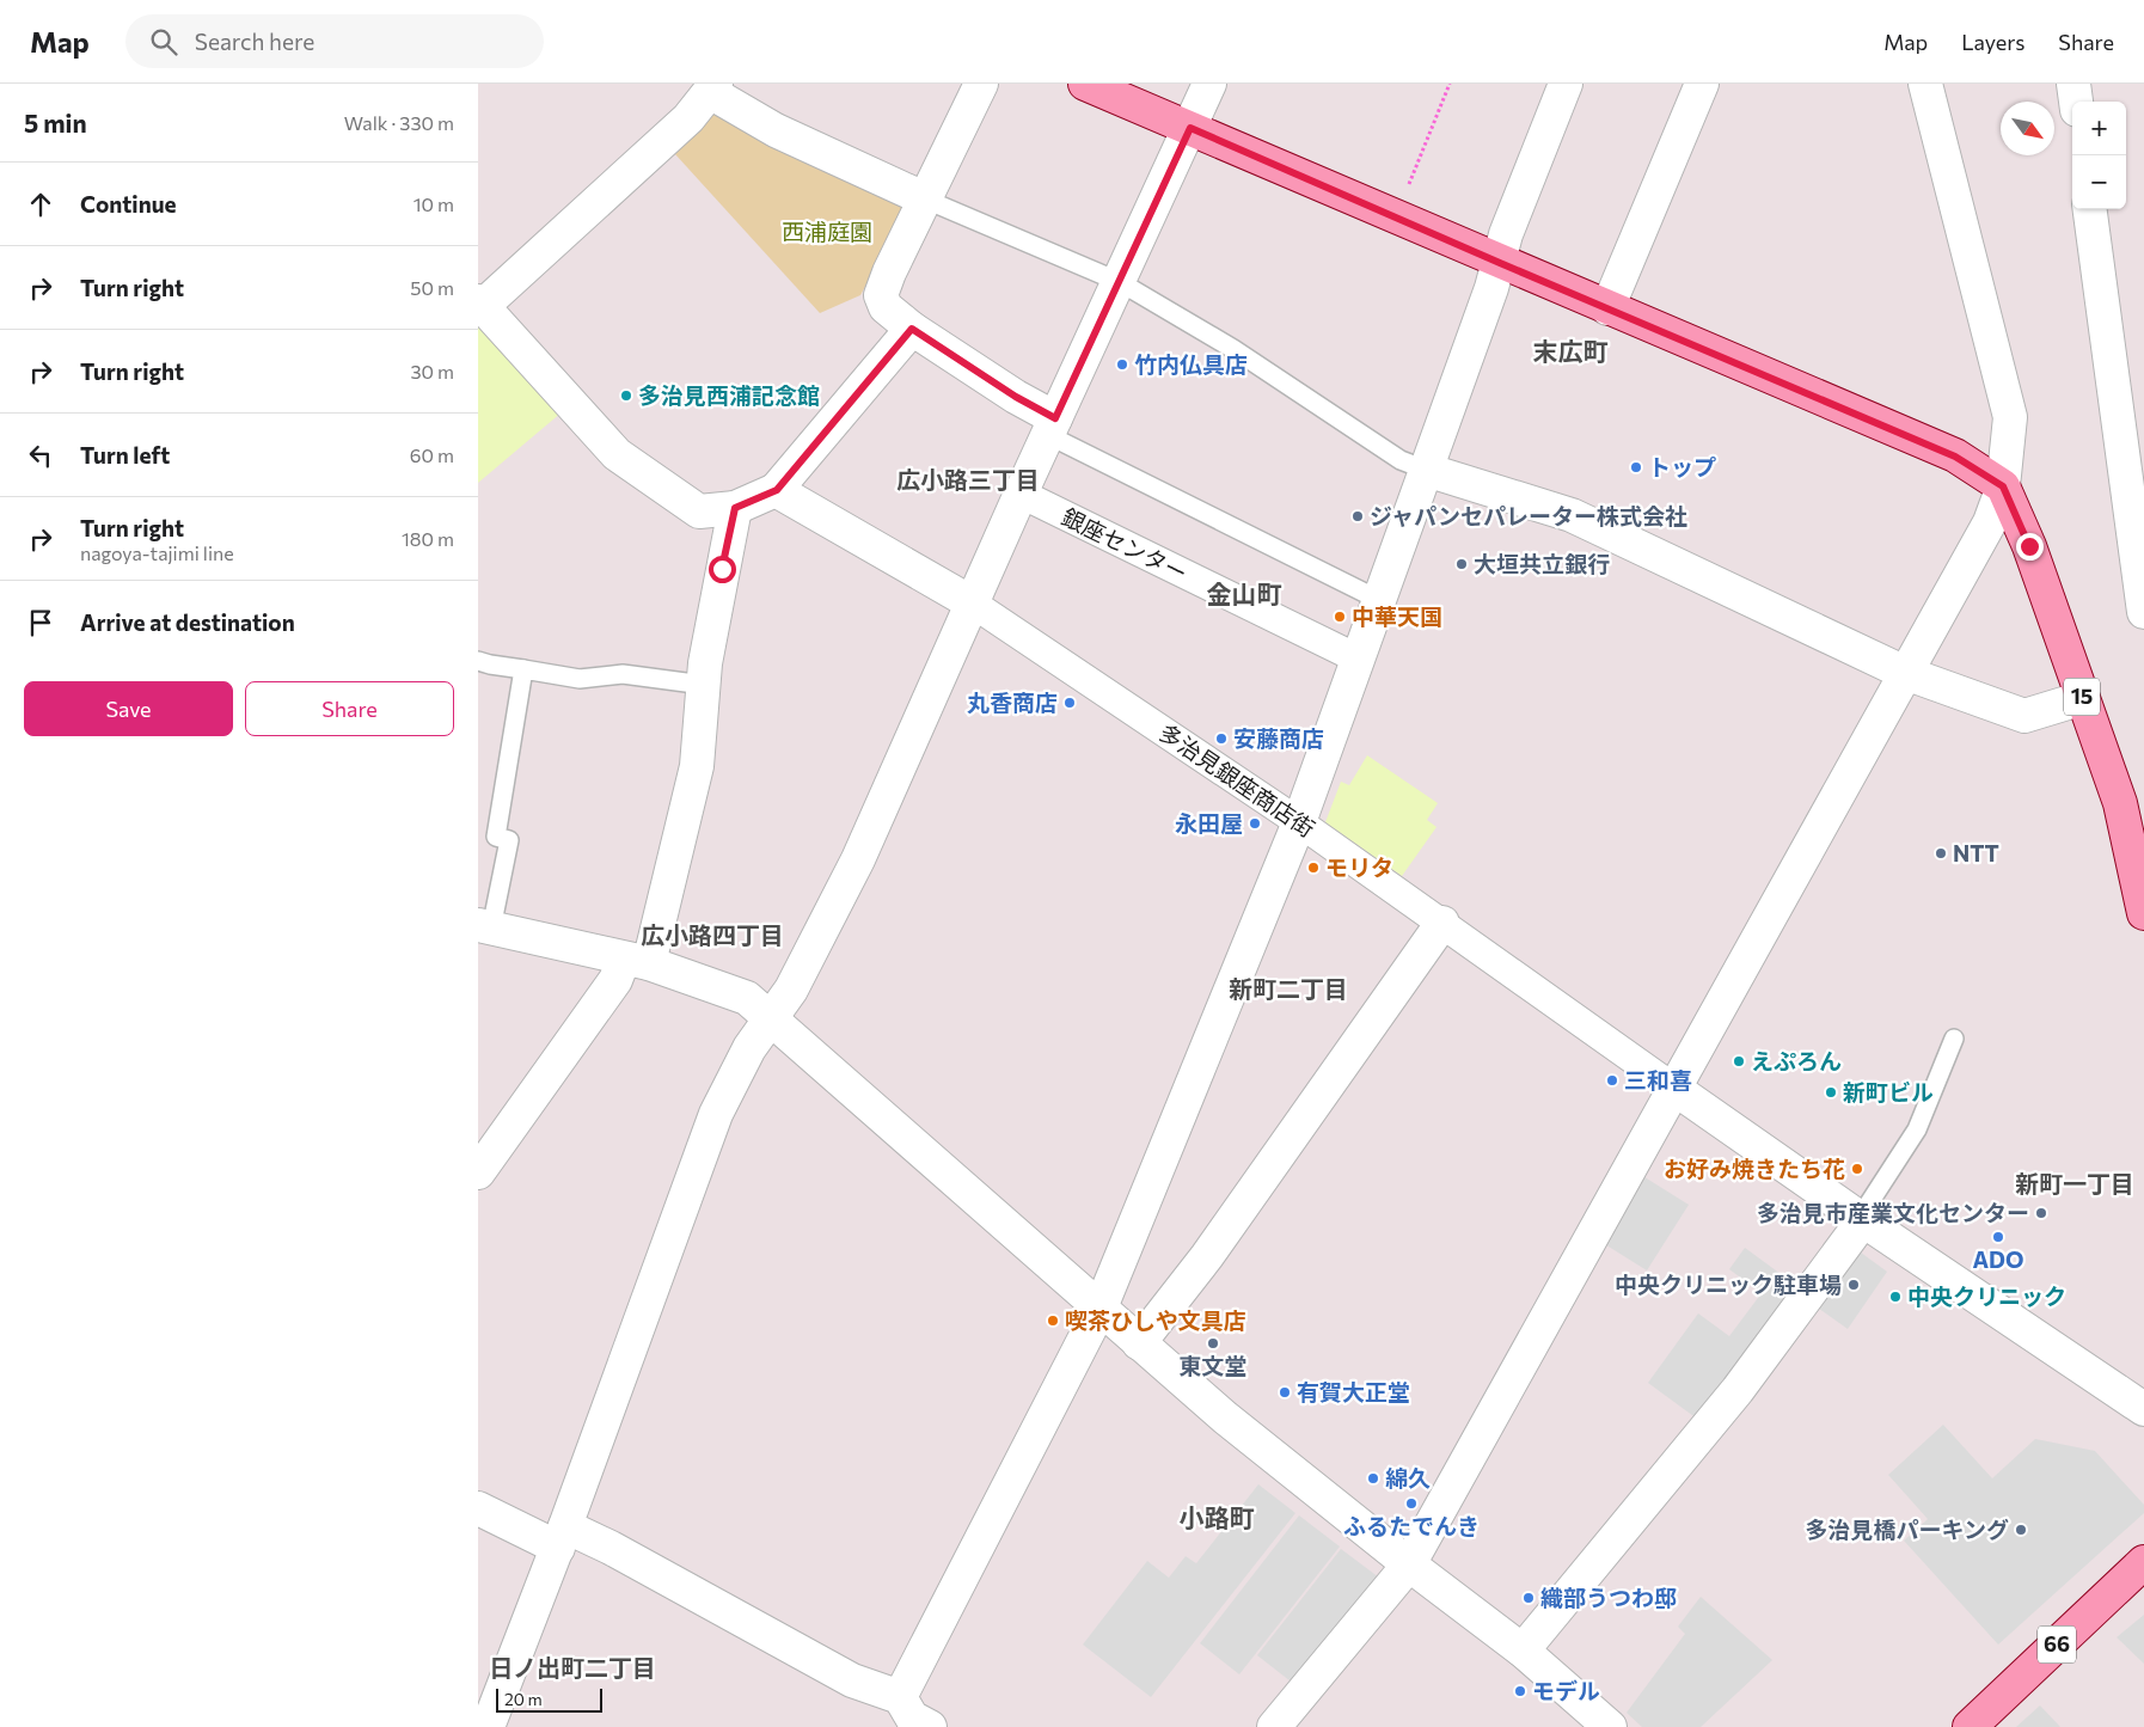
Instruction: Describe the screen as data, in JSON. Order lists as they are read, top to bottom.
{
  "streets": {
    "main road": ["15", "66"],
    "street": ["銀座センター", "多治見銀座商店街"]
  },
  "districts": [
    "末広町",
    "広小路三丁目",
    "金山町",
    "広小路四丁目",
    "新町二丁目",
    "新町一丁目",
    "小路町",
    "日ノ出町二丁目"
  ],
  "parks": ["西浦庭園"],
  "places": [
    "竹内仏具店",
    "多治見西浦記念館",
    "トップ",
    "ジャパンセパレーター株式会社",
    "大垣共立銀行",
    "中華天国",
    "丸香商店",
    "安藤商店",
    "永田屋",
    "NTT",
    "モリタ",
    "えぷろん",
    "三和喜",
    "新町ビル",
    "お好み焼きたち花",
    "多治見市産業文化センター",
    "ADO",
    "中央クリニック駐車場",
    "中央クリニック",
    "喫茶ひしや文具店",
    "東文堂",
    "有賀大正堂",
    "綿久",
    "ふるたでんき",
    "多治見橋パーキング",
    "織部うつわ邸",
    "モデル"
  ],
  "scale_bar": "20 m",
  "north": "bottom right",
  "page": {
    "header": "Map",
    "search": "Search here",
    "nav": ["Map", "Layers", "Share"],
    "heading": ["5 min", "Walk · 330 m"],
    "map_buttons": ["+", "−"],
    "list": [
      ["Continue", "10 m"],
      ["Turn right", "50 m"],
      ["Turn right", "30 m"],
      ["Turn left", "60 m"],
      ["Turn right", "nagoya-tajimi line", "180 m"],
      "Arrive at destination"
    ],
    "buttons": ["Save", "Share"],
    "scale": "20 m"
  }
}
